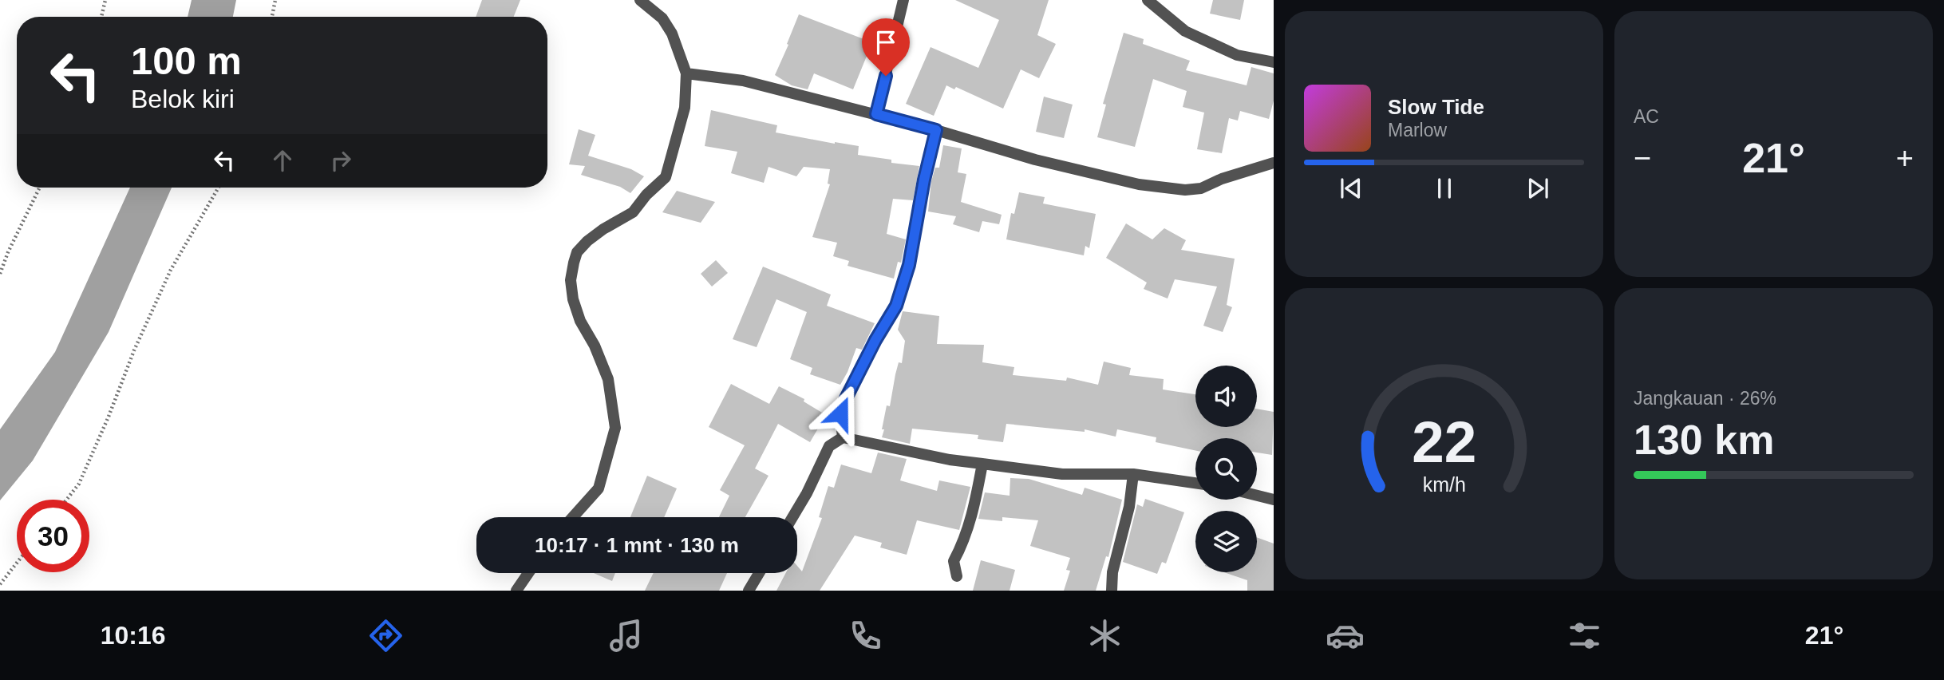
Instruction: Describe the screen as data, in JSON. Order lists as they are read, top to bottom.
{
  "page": {
    "tile": [
      "AC",
      ["Jangkauan · 26%", "130 km"]
    ],
    "turn": ["100 m", "Belok kiri"],
    "song": ["Slow Tide", "Marlow"],
    "heat": ["−", "21°", "+"],
    "limit": "30",
    "trip": "10:17 · 1 mnt · 130 m",
    "tabs": ["10:16", "21°"],
    "gauge": ["22", "km/h"]
  }
}
